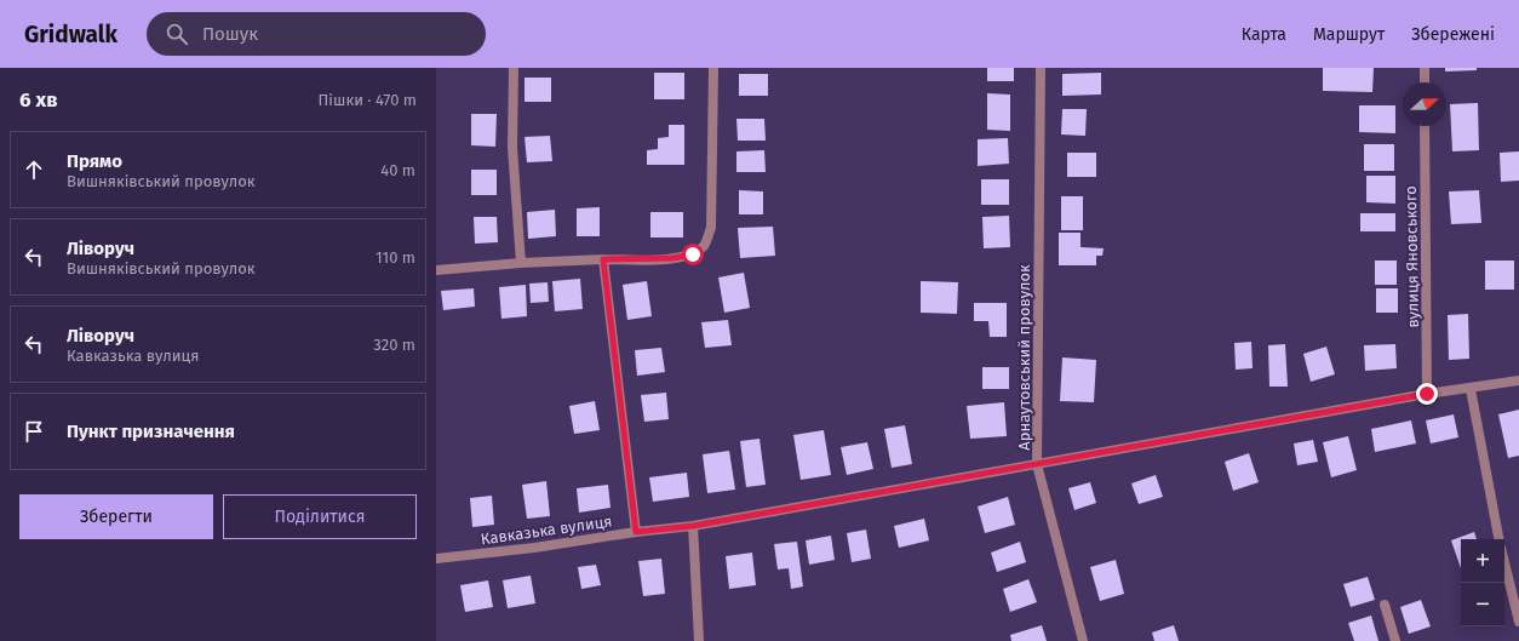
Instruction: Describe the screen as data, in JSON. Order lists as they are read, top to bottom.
{
  "streets": {
    "street": ["вулиця Яновського", "Арнаутовський провулок", "Кавказька вулиця"]
  },
  "crossings": [
    ["вулиця Яновського", "Кавказька вулиця"],
    ["Арнаутовський провулок", "Кавказька вулиця"]
  ],
  "north": "right",
  "page": {
    "header": "Gridwalk",
    "search": "Пошук",
    "nav": ["Карта", "Маршрут", "Збережені"],
    "heading": ["6 хв", "Пішки · 470 m"],
    "list": [
      ["Прямо", "Вишняківський провулок", "40 m"],
      ["Ліворуч", "Вишняківський провулок", "110 m"],
      ["Ліворуч", "Кавказька вулиця", "320 m"],
      "Пункт призначення"
    ],
    "buttons": ["Зберегти", "Поділитися"],
    "map_buttons": ["+", "−"]
  }
}
